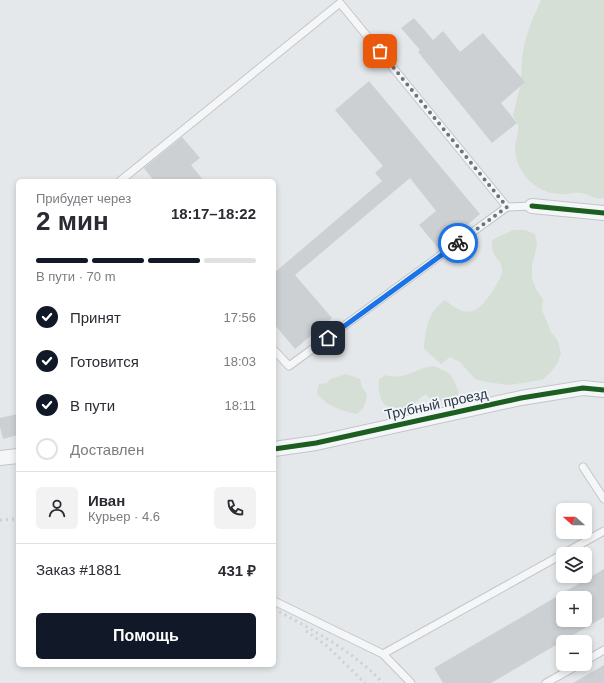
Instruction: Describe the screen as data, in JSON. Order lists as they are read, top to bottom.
{
  "streets": {
    "street": ["Трубный проезд"]
  },
  "north": "left",
  "page": {
    "heading": ["2 мин", "Прибудет через", "18:17–18:22"],
    "panel": [
      "Иван",
      "Курьер · 4.6",
      "Заказ #1881",
      "431 ₽"
    ],
    "bar": "В пути · 70 m",
    "list": [
      ["Принят", "17:56"],
      ["Готовится", "18:03"],
      ["В пути", "18:11"],
      "Доставлен"
    ],
    "map_buttons": ["+", "−"],
    "buttons": "Помощь"
  }
}
